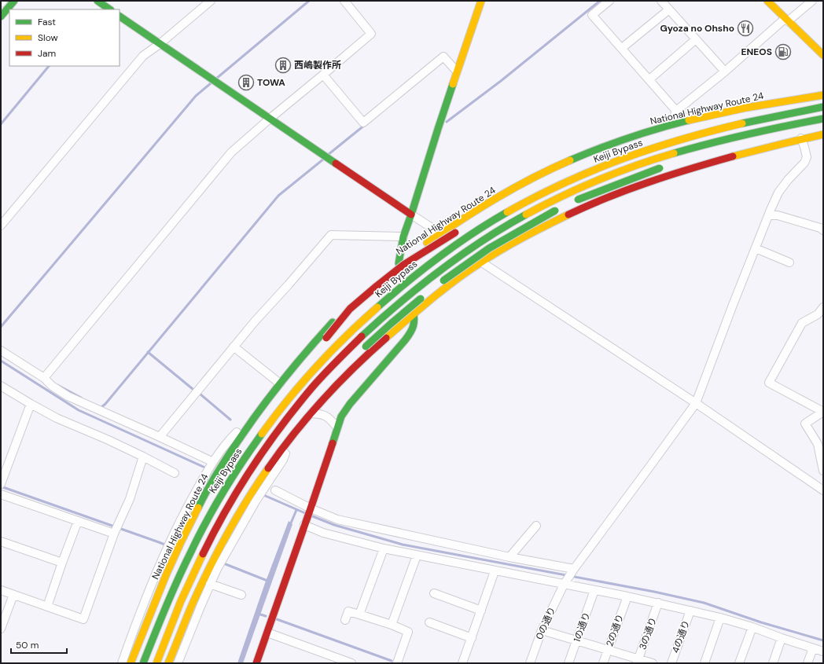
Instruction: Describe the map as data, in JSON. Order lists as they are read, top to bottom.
{
  "streets": {
    "main road": ["National Highway Route 24", "Keiji Bypass"],
    "street": [
      "0の通り",
      "1の通り",
      "2の通り",
      "3の通り",
      "4の通り"
    ]
  },
  "places": {
    "restaurant": ["Gyoza no Ohsho"],
    "fuel station": ["ENEOS"],
    "building": ["西嶋製作所", "TOWA"]
  },
  "legend": ["Fast", "Slow", "Jam"],
  "scale_bar": "50 m"
}
